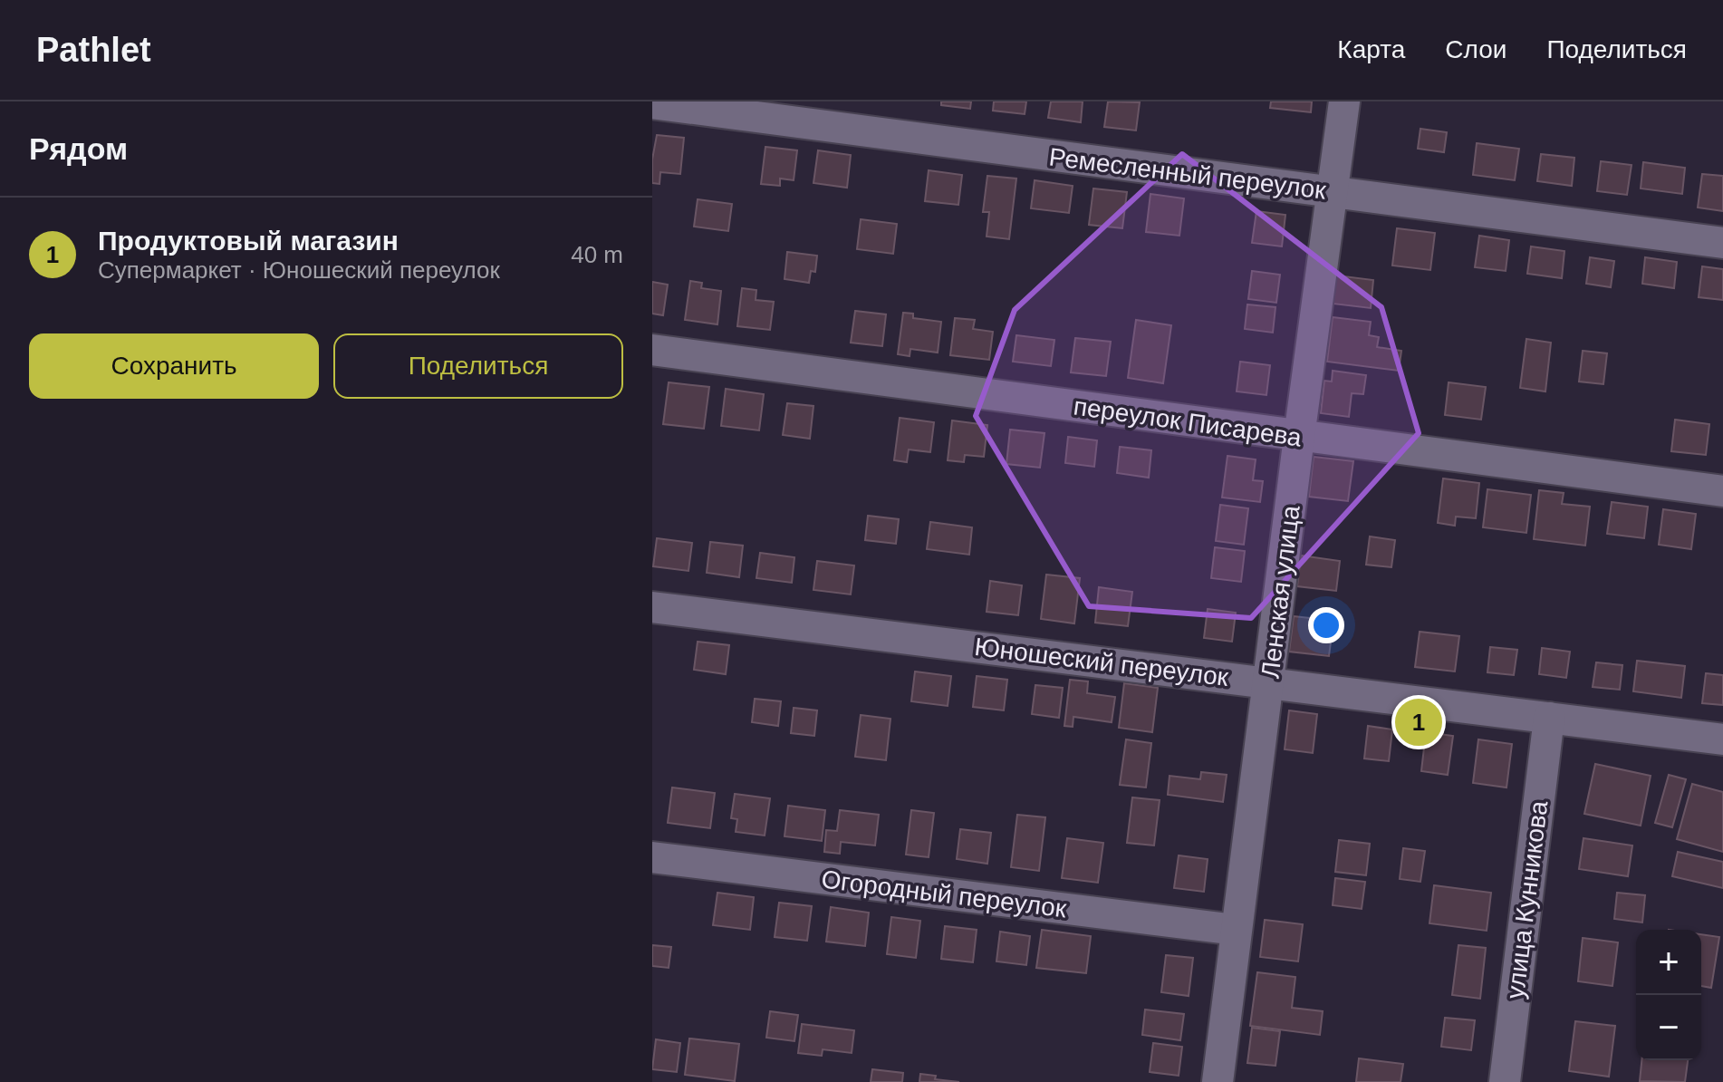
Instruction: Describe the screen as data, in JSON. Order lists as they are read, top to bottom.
{
  "streets": {
    "street": [
      "Ремесленный переулок",
      "переулок Писарева",
      "Ленская улица",
      "Юношеский переулок",
      "Огородный переулок",
      "улица Кунникова"
    ]
  },
  "crossings": [
    ["Ремесленный переулок", "Ленская улица"],
    ["переулок Писарева", "Ленская улица"],
    ["Ленская улица", "Юношеский переулок"],
    ["Ленская улица", "Огородный переулок"],
    ["Юношеский переулок", "улица Кунникова"]
  ],
  "page": {
    "header": "Pathlet",
    "nav": ["Карта", "Слои", "Поделиться"],
    "heading": "Рядом",
    "list": [
      {
        "mark": "1",
        "name": "Продуктовый магазин",
        "note": "Супермаркет · Юношеский переулок",
        "value": "40 m"
      }
    ],
    "buttons": ["Сохранить", "Поделиться"],
    "pins": "1",
    "map_buttons": ["+", "−"]
  }
}
